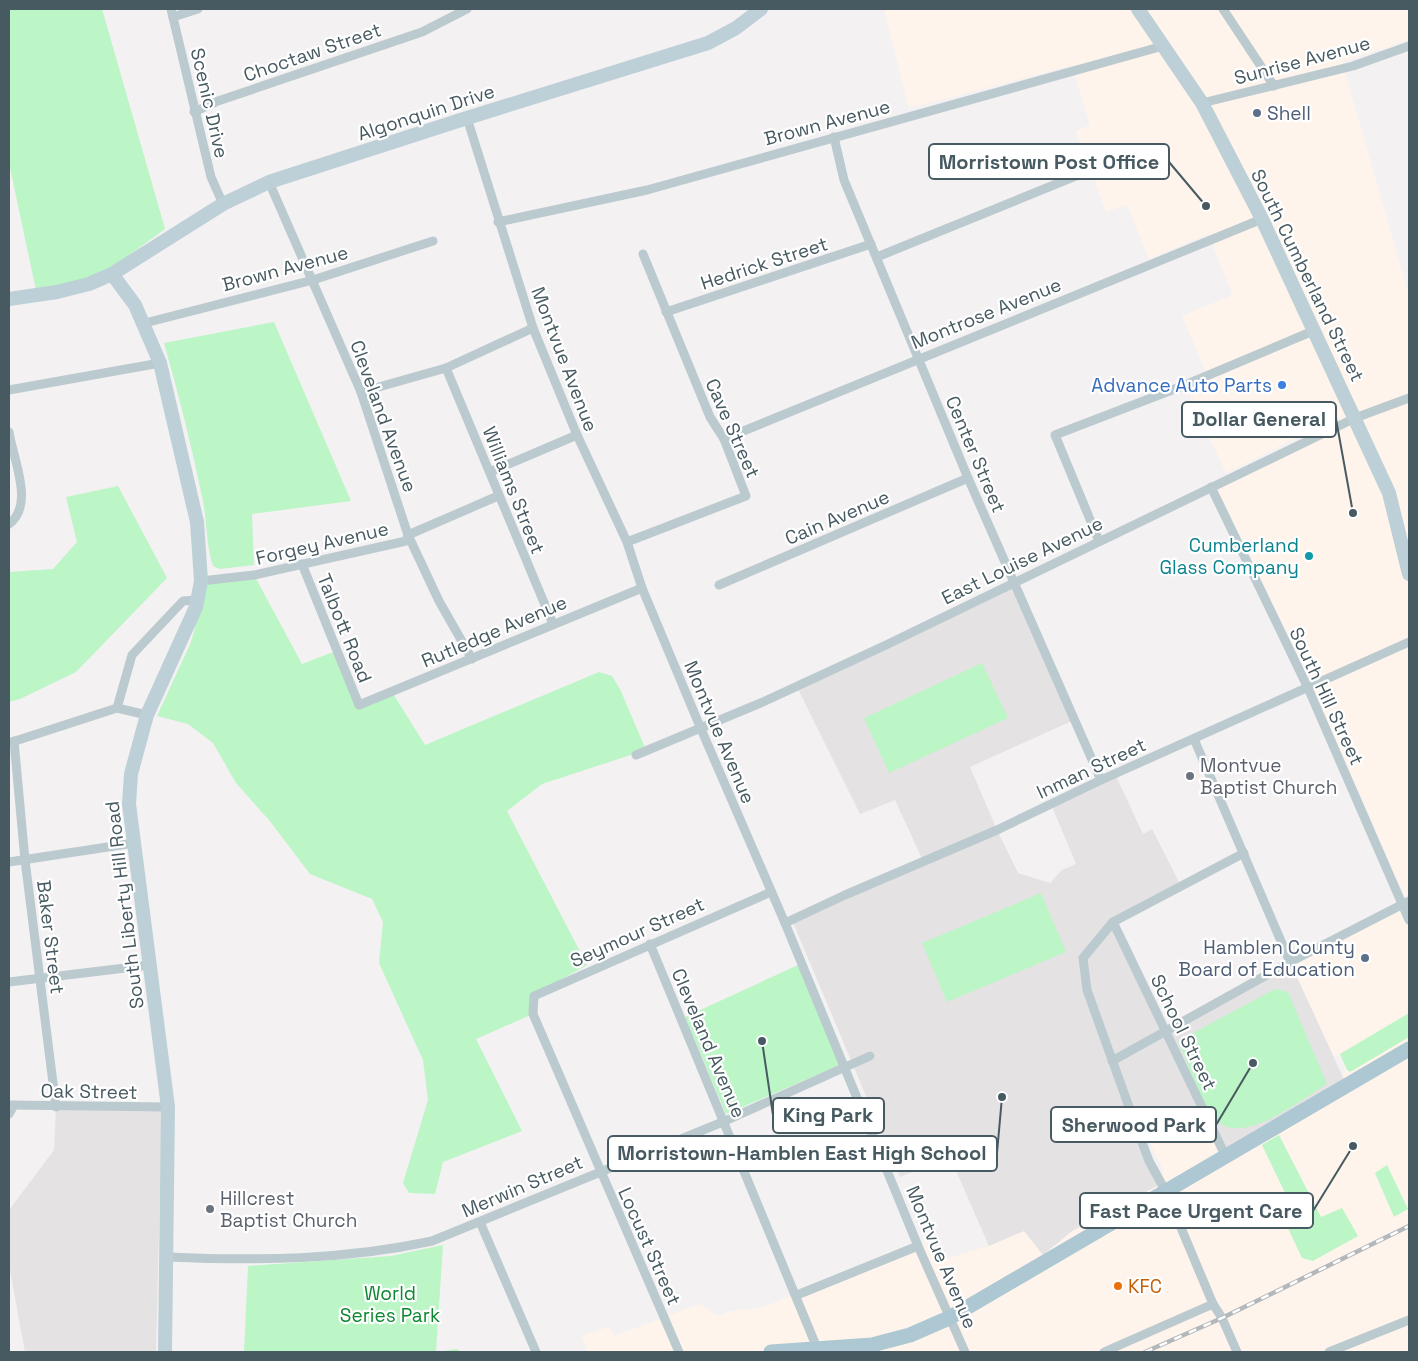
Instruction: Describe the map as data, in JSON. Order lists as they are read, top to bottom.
{
  "streets": {
    "street": [
      "Choctaw Street",
      "Sunrise Avenue",
      "Scenic Drive",
      "Algonquin Drive",
      "Brown Avenue",
      "Hedrick Street",
      "South Cumberland Street",
      "Montrose Avenue",
      "Montvue Avenue",
      "Cleveland Avenue",
      "Cave Street",
      "Center Street",
      "Williams Street",
      "Cain Avenue",
      "Forgey Avenue",
      "East Louise Avenue",
      "Talbott Road",
      "Rutledge Avenue",
      "South Hill Street",
      "Inman Street",
      "South Liberty Hill Road",
      "Seymour Street",
      "Baker Street",
      "School Street",
      "Oak Street",
      "Merwin Street",
      "Locust Street"
    ]
  },
  "crossings": [
    ["Choctaw Street", "Scenic Drive"],
    ["Sunrise Avenue", "South Cumberland Street"],
    ["Scenic Drive", "Algonquin Drive"],
    ["Algonquin Drive", "Montvue Avenue"],
    ["Algonquin Drive", "Cleveland Avenue"],
    ["Algonquin Drive", "South Liberty Hill Road"],
    ["Brown Avenue", "South Cumberland Street"],
    ["Brown Avenue", "Montvue Avenue"],
    ["Brown Avenue", "Cleveland Avenue"],
    ["Brown Avenue", "Center Street"],
    ["Brown Avenue", "South Liberty Hill Road"],
    ["Hedrick Street", "Cave Street"],
    ["Hedrick Street", "Center Street"],
    ["South Cumberland Street", "Montrose Avenue"],
    ["South Cumberland Street", "East Louise Avenue"],
    ["Montrose Avenue", "Cave Street"],
    ["Montrose Avenue", "Center Street"],
    ["Montvue Avenue", "Cave Street"],
    ["Montvue Avenue", "East Louise Avenue"],
    ["Montvue Avenue", "Rutledge Avenue"],
    ["Montvue Avenue", "Inman Street"],
    ["Montvue Avenue", "Seymour Street"],
    ["Montvue Avenue", "Merwin Street"],
    ["Cleveland Avenue", "Forgey Avenue"],
    ["Cleveland Avenue", "Rutledge Avenue"],
    ["Cleveland Avenue", "Seymour Street"],
    ["Cleveland Avenue", "Merwin Street"],
    ["Center Street", "Cain Avenue"],
    ["Center Street", "East Louise Avenue"],
    ["Center Street", "Inman Street"],
    ["Williams Street", "Forgey Avenue"],
    ["Williams Street", "Rutledge Avenue"],
    ["Forgey Avenue", "Talbott Road"],
    ["Forgey Avenue", "South Liberty Hill Road"],
    ["East Louise Avenue", "South Hill Street"],
    ["Talbott Road", "Rutledge Avenue"],
    ["South Hill Street", "Inman Street"],
    ["South Liberty Hill Road", "Oak Street"],
    ["South Liberty Hill Road", "Merwin Street"],
    ["Seymour Street", "Locust Street"],
    ["Baker Street", "Oak Street"],
    ["Merwin Street", "Locust Street"]
  ],
  "parks": ["World Series Park"],
  "places": [
    "Shell",
    "Morristown Post Office",
    "Advance Auto Parts",
    "Dollar General",
    "Cumberland Glass Company",
    "Montvue Baptist Church",
    "Hamblen County Board of Education",
    "King Park",
    "Sherwood Park",
    "Morristown-Hamblen East High School",
    "Fast Pace Urgent Care",
    "Hillcrest Baptist Church",
    "KFC"
  ]
}
